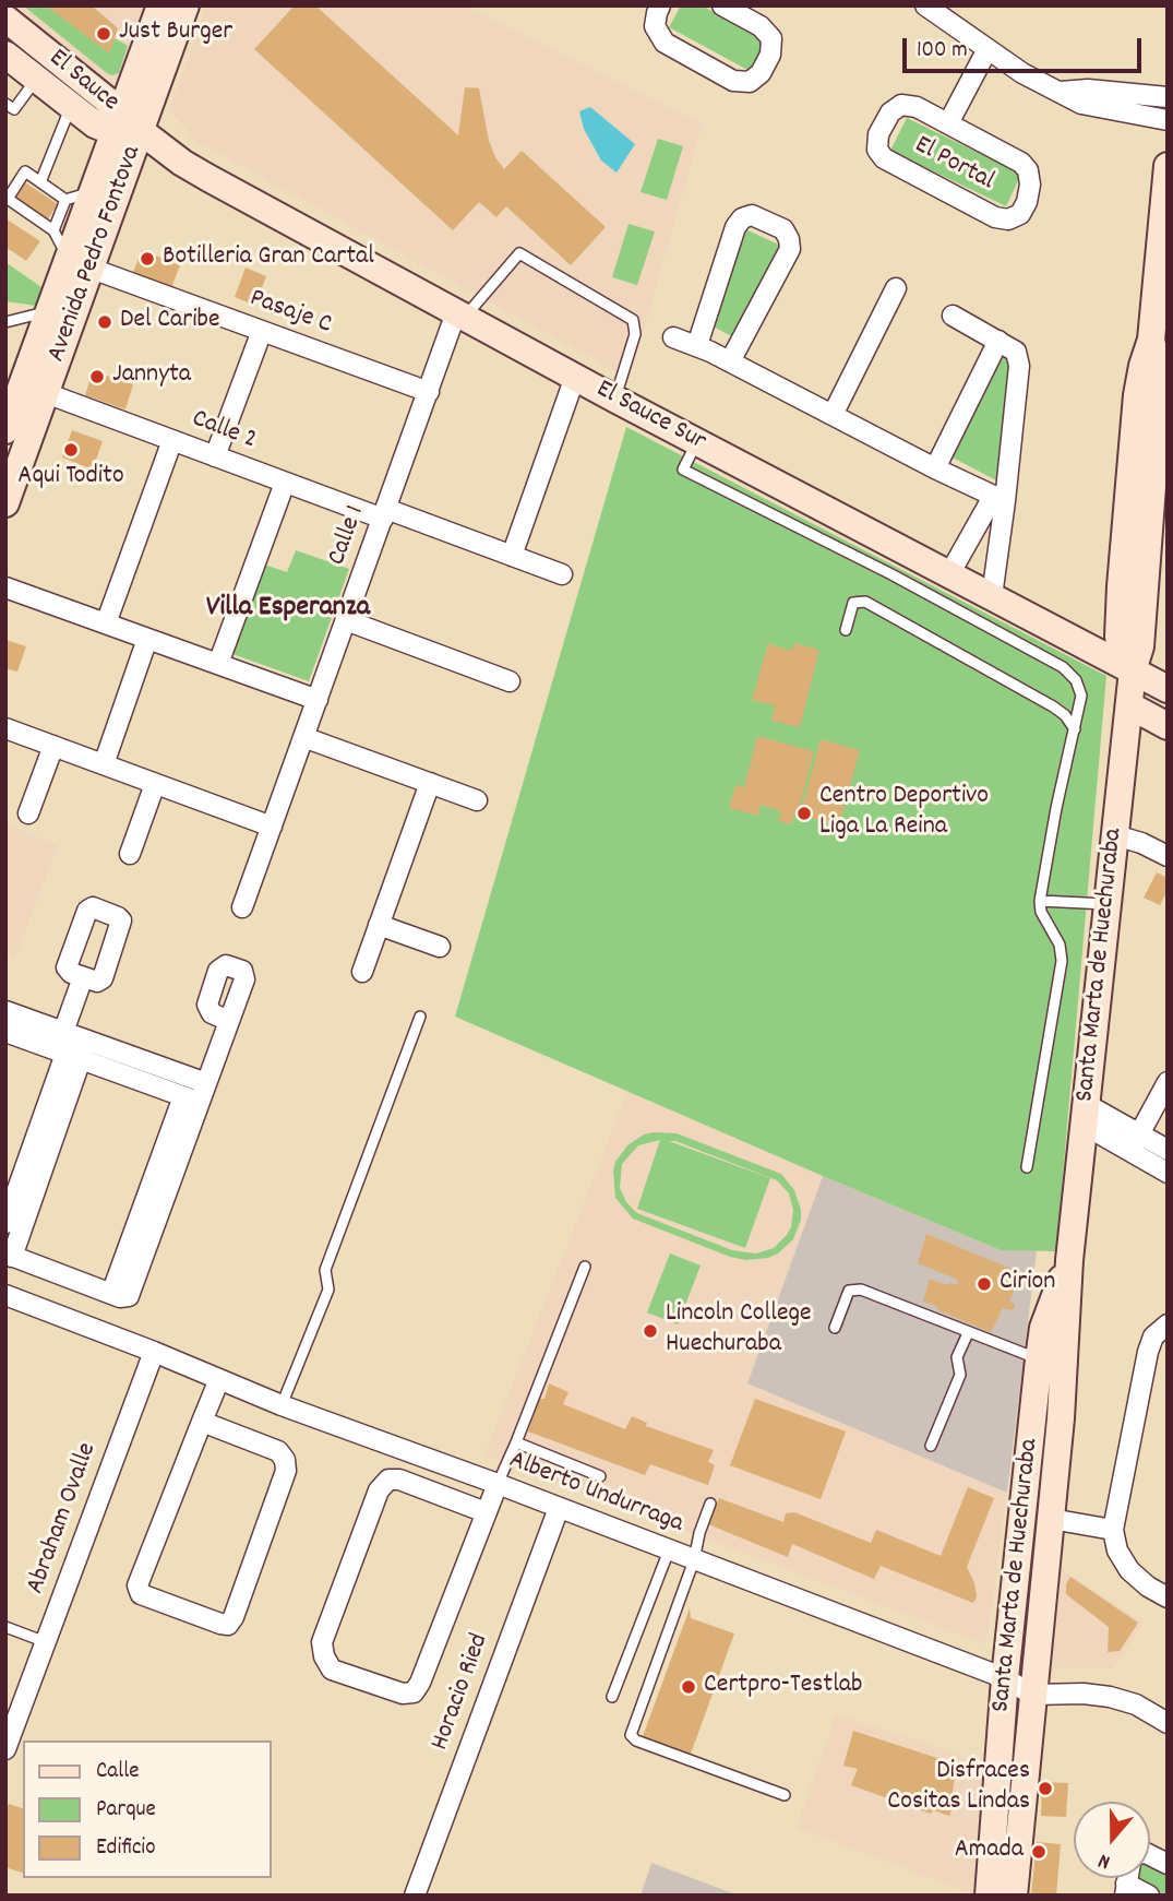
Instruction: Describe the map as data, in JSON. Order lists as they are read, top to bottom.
{
  "streets": {
    "street": [
      "El Sauce",
      "El Portal",
      "Avenida Pedro Fontova",
      "Pasaje C",
      "El Sauce Sur",
      "Calle 2",
      "Calle 1",
      "Santa Marta de Huechuraba",
      "Alberto Undurraga",
      "Abraham Ovalle",
      "Horacio Ried"
    ]
  },
  "crossings": [
    ["El Sauce", "Avenida Pedro Fontova"],
    ["El Sauce", "El Sauce Sur"],
    ["Avenida Pedro Fontova", "Pasaje C"],
    ["Avenida Pedro Fontova", "El Sauce Sur"],
    ["Avenida Pedro Fontova", "Calle 2"],
    ["Pasaje C", "Calle 1"],
    ["El Sauce Sur", "Calle 1"],
    ["El Sauce Sur", "Santa Marta de Huechuraba"],
    ["Calle 2", "Calle 1"],
    ["Santa Marta de Huechuraba", "Alberto Undurraga"],
    ["Alberto Undurraga", "Abraham Ovalle"],
    ["Alberto Undurraga", "Horacio Ried"]
  ],
  "districts": ["Villa Esperanza"],
  "places": [
    "Just Burger",
    "Botilleria Gran Cartal",
    "Del Caribe",
    "Jannyta",
    "Aqui Todito",
    "Centro Deportivo Liga La Reina",
    "Cirion",
    "Lincoln College Huechuraba",
    "Certpro-Testlab",
    "Disfraces Cositas Lindas",
    "Amada"
  ],
  "legend": ["Calle", "Parque", "Edificio"],
  "scale_bar": "100 m",
  "north": "bottom"
}
